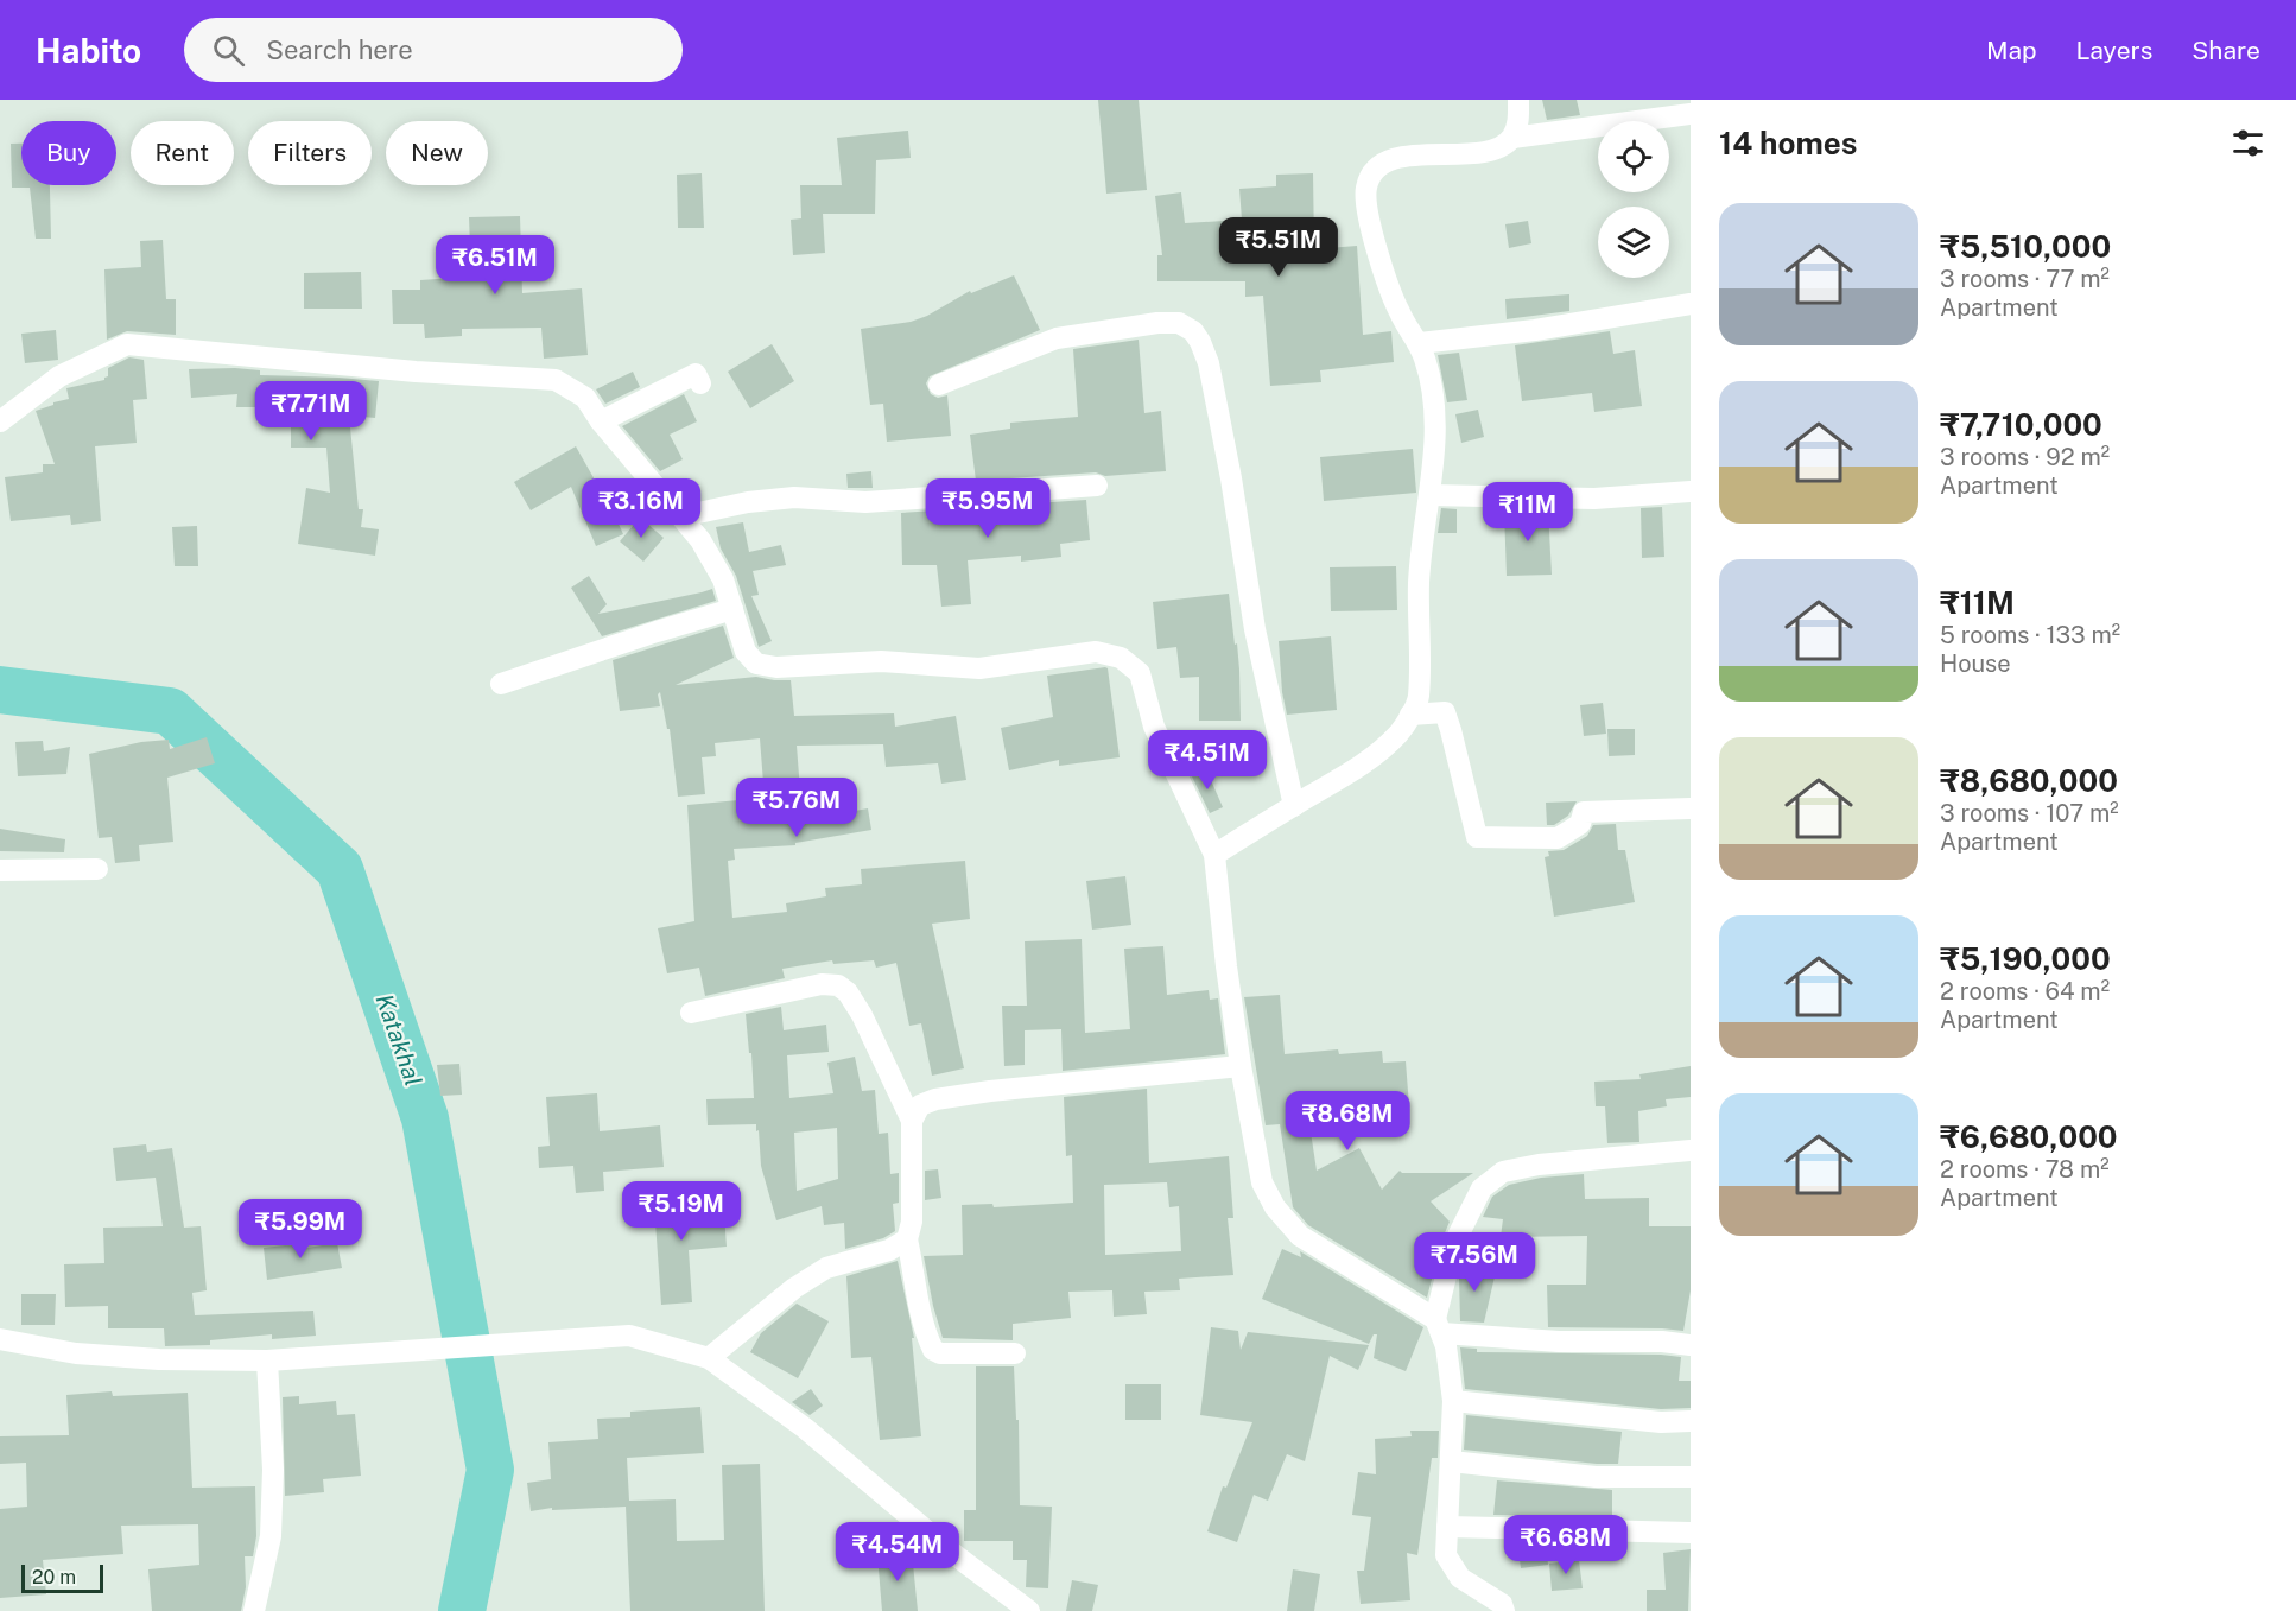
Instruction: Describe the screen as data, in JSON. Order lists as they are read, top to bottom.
{
  "water": ["Katakhal"],
  "scale_bar": "20 m",
  "page": {
    "header": "Habito",
    "search": "Search here",
    "nav": ["Map", "Layers", "Share"],
    "heading": "14 homes",
    "chip": [
      "Buy",
      "Rent",
      "Filters",
      "New"
    ],
    "list": [
      {
        "name": "₹5,510,000",
        "note": "3 rooms · 77 m² · Apartment"
      },
      {
        "name": "₹7,710,000",
        "note": "3 rooms · 92 m² · Apartment"
      },
      {
        "name": "₹11M",
        "note": "5 rooms · 133 m² · House"
      },
      {
        "name": "₹8,680,000",
        "note": "3 rooms · 107 m² · Apartment"
      },
      {
        "name": "₹5,190,000",
        "note": "2 rooms · 64 m² · Apartment"
      },
      {
        "name": "₹6,680,000",
        "note": "2 rooms · 78 m² · Apartment"
      }
    ],
    "price": [
      "₹5.51M",
      "₹6.51M",
      "₹7.71M",
      "₹3.16M",
      "₹5.95M",
      "₹11M",
      "₹4.51M",
      "₹5.76M",
      "₹8.68M",
      "₹5.19M",
      "₹5.99M",
      "₹7.56M",
      "₹6.68M",
      "₹4.54M"
    ],
    "scale": "20 m"
  }
}
